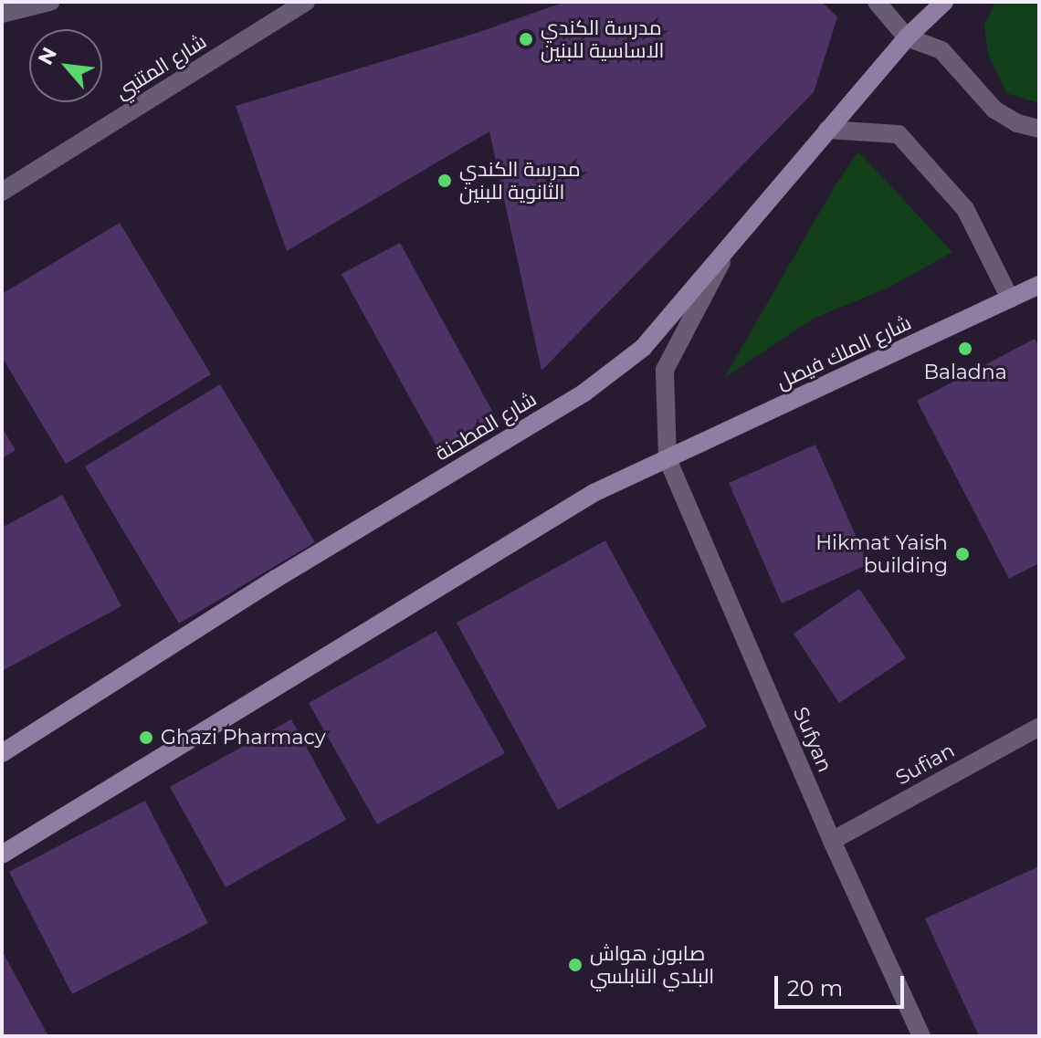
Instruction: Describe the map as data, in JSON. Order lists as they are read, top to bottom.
{
  "streets": {
    "main road": ["شارع الملك فيصل", "شارع المطحنة"],
    "street": ["شارع المتنبي", "Sufyan", "Sufian"]
  },
  "crossings": [
    ["شارع الملك فيصل", "Sufyan"],
    ["Sufyan", "Sufian"]
  ],
  "places": [
    "مدرسة الكندي الاساسية للبنين",
    "مدرسة الكندي الثانوية للبنين",
    "Baladna",
    "Hikmat Yaish building",
    "Ghazi Pharmacy",
    "صابون هواش البلدي النابلسي"
  ],
  "scale_bar": "20 m",
  "north": "top left"
}
